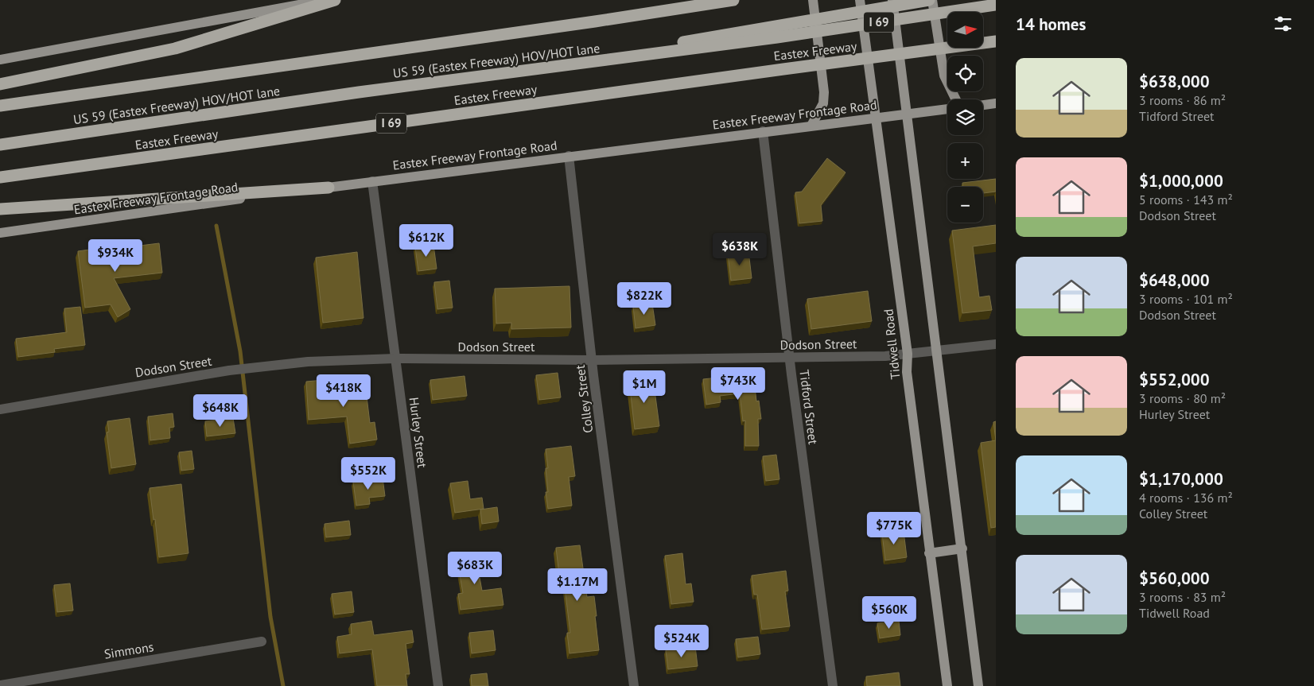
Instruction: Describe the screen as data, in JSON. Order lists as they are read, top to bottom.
{
  "streets": {
    "highway": ["I 69", "Eastex Freeway", "US 59 (Eastex Freeway) HOV/HOT lane"],
    "main road": ["Eastex Freeway Frontage Road", "Tidwell Road"],
    "street": [
      "Dodson Street",
      "Colley Street",
      "Tidford Street",
      "Hurley Street",
      "Simmons"
    ]
  },
  "crossings": [
    ["I 69", "US 59 (Eastex Freeway) HOV/HOT lane"],
    ["Eastex Freeway Frontage Road", "Tidwell Road"],
    ["Eastex Freeway Frontage Road", "Colley Street"],
    ["Eastex Freeway Frontage Road", "Tidford Street"],
    ["Eastex Freeway Frontage Road", "Hurley Street"],
    ["Dodson Street", "Tidwell Road"],
    ["Dodson Street", "Colley Street"],
    ["Dodson Street", "Tidford Street"],
    ["Dodson Street", "Hurley Street"]
  ],
  "north": "right",
  "page": {
    "heading": "14 homes",
    "map_buttons": ["+", "−"],
    "list": [
      {
        "name": "$638,000",
        "note": "3 rooms · 86 m² · Tidford Street"
      },
      {
        "name": "$1,000,000",
        "note": "5 rooms · 143 m² · Dodson Street"
      },
      {
        "name": "$648,000",
        "note": "3 rooms · 101 m² · Dodson Street"
      },
      {
        "name": "$552,000",
        "note": "3 rooms · 80 m² · Hurley Street"
      },
      {
        "name": "$1,170,000",
        "note": "4 rooms · 136 m² · Colley Street"
      },
      {
        "name": "$560,000",
        "note": "3 rooms · 83 m² · Tidwell Road"
      }
    ],
    "price": [
      "$612K",
      "$638K",
      "$934K",
      "$822K",
      "$743K",
      "$1M",
      "$418K",
      "$648K",
      "$552K",
      "$775K",
      "$683K",
      "$1.17M",
      "$560K",
      "$524K"
    ]
  }
}
